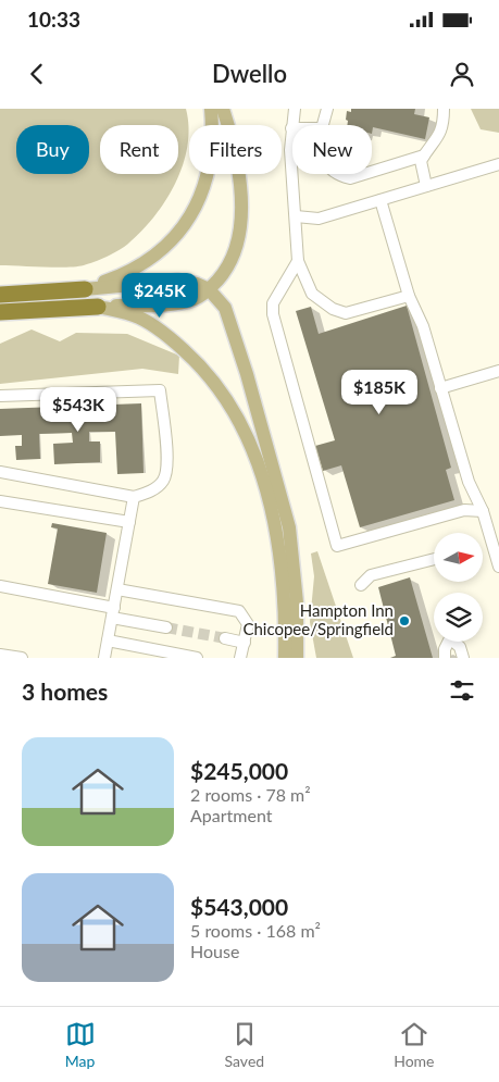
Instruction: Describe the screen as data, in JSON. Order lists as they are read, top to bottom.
{
  "places": ["Hampton Inn Chicopee/Springfield"],
  "north": "right",
  "page": {
    "status": "10:33",
    "header": "Dwello",
    "chip": [
      "Buy",
      "Rent",
      "Filters",
      "New"
    ],
    "price": ["$245K", "$185K", "$543K"],
    "heading": "3 homes",
    "list": [
      {
        "name": "$245,000",
        "note": "2 rooms · 78 m² · Apartment"
      },
      {
        "name": "$543,000",
        "note": "5 rooms · 168 m² · House"
      }
    ],
    "tabs": ["Map", "Saved", "Home"]
  }
}
